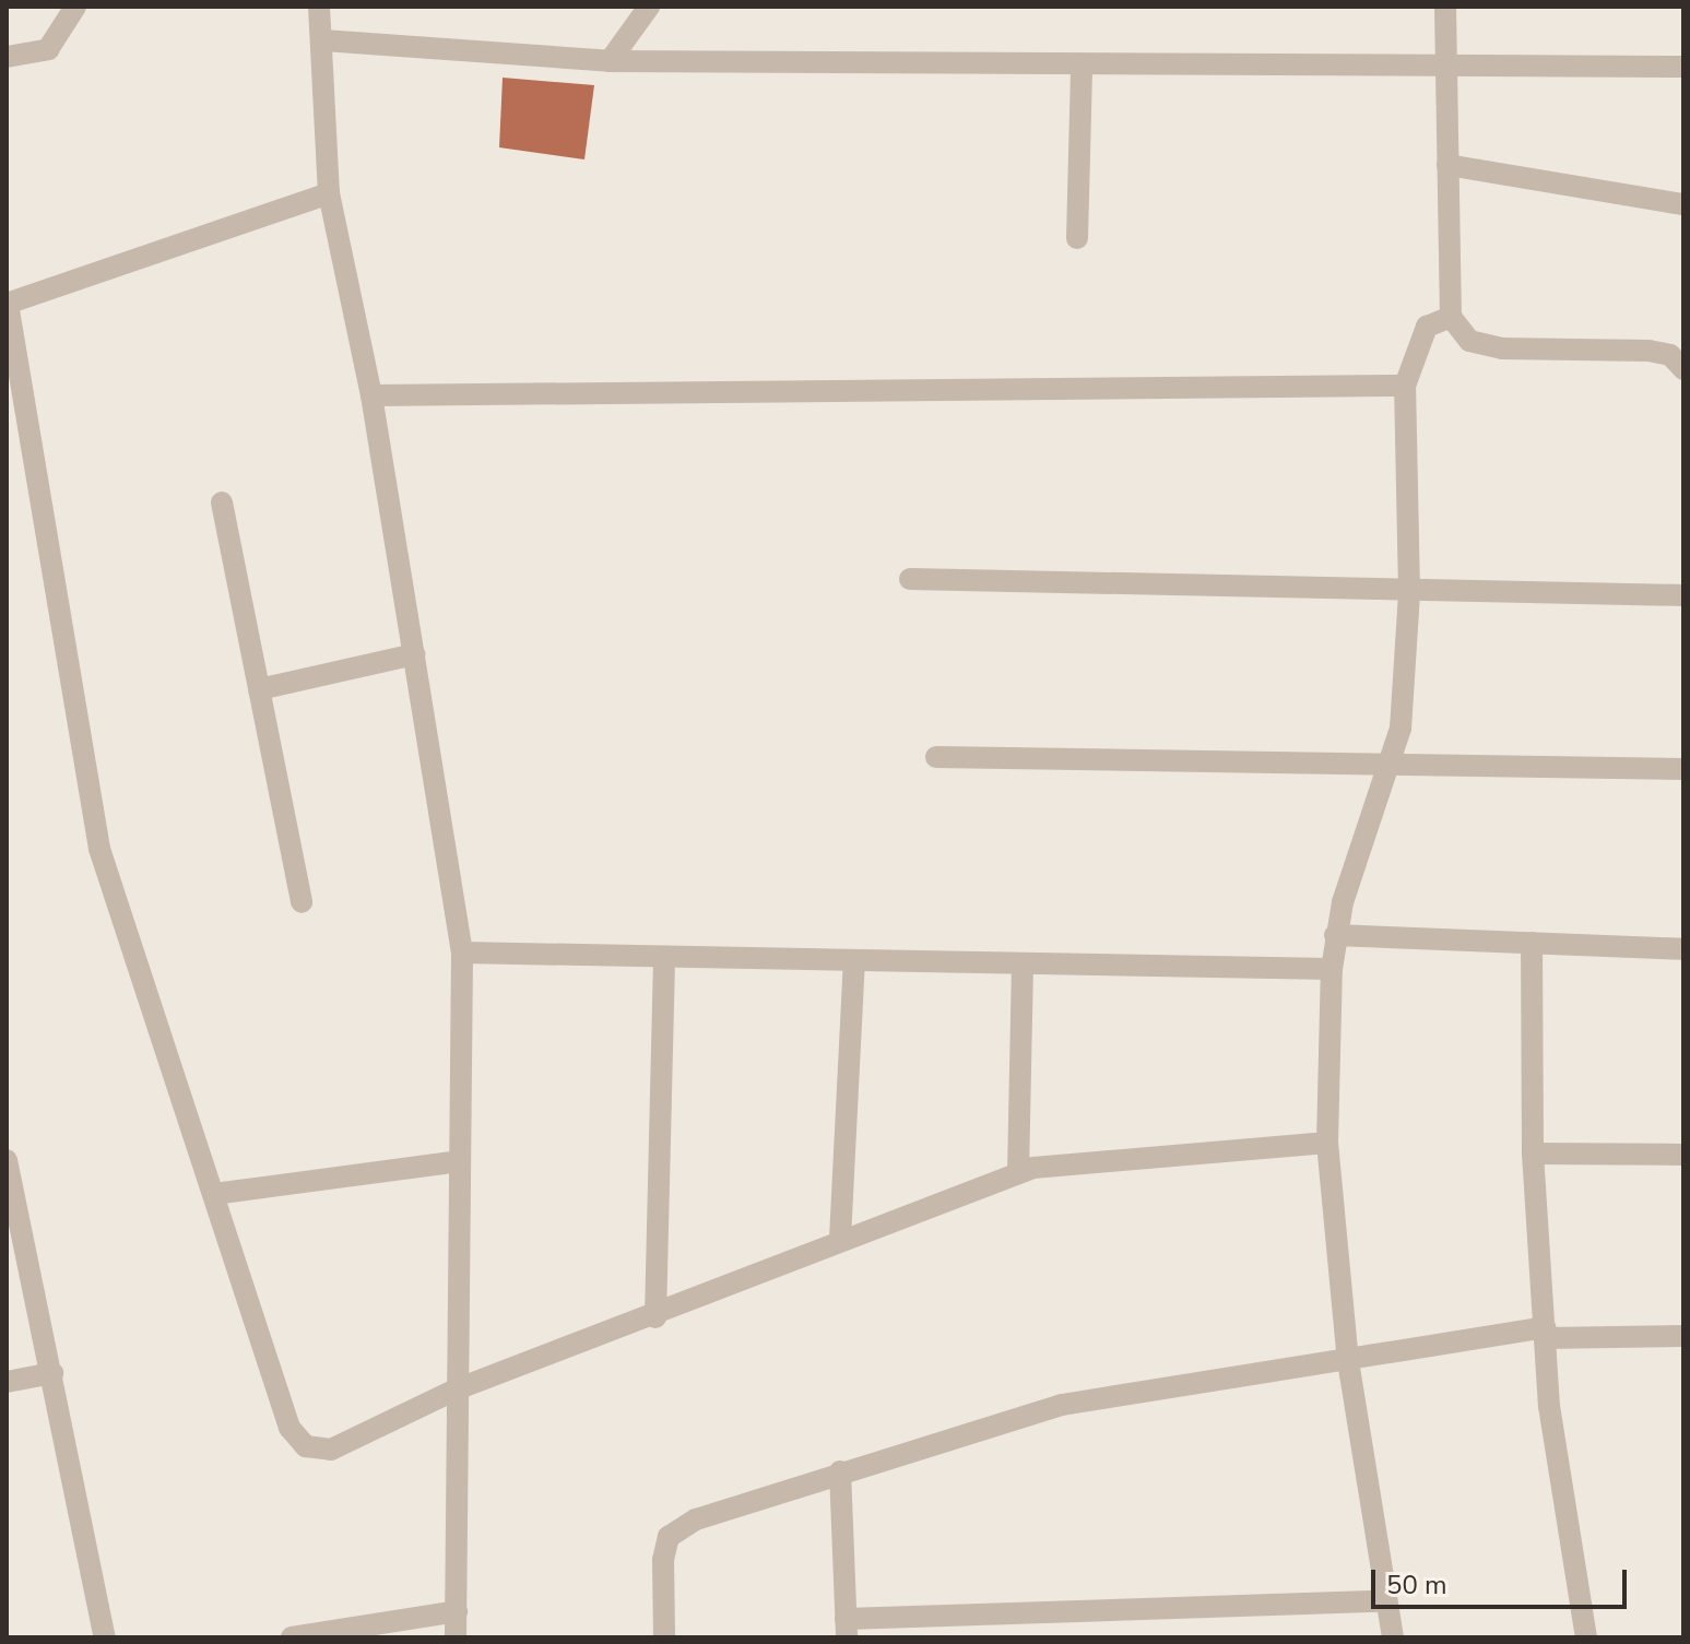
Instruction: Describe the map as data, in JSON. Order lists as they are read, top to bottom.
{
  "scale_bar": "50 m"
}
